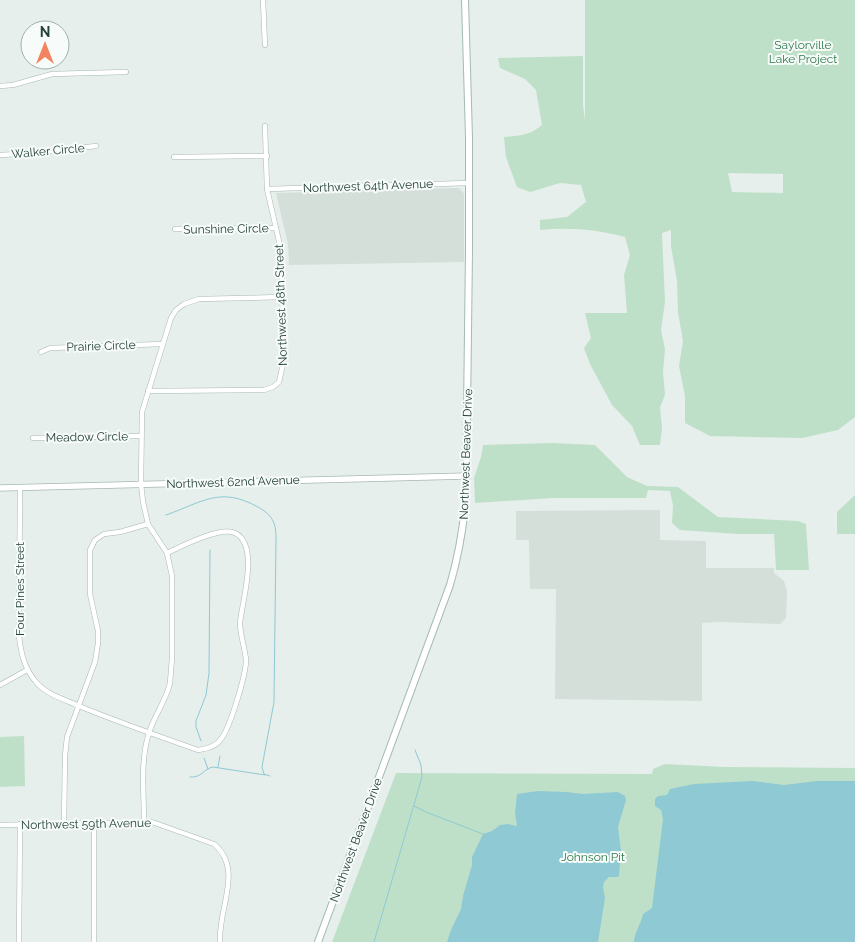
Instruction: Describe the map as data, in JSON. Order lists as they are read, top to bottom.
{
  "streets": {
    "main road": ["Northwest Beaver Drive"],
    "street": [
      "Walker Circle",
      "Northwest 64th Avenue",
      "Sunshine Circle",
      "Northwest 48th Street",
      "Prairie Circle",
      "Meadow Circle",
      "Northwest 62nd Avenue",
      "Four Pines Street",
      "Northwest 59th Avenue"
    ]
  },
  "crossings": [
    ["Northwest 64th Avenue", "Northwest 48th Street"],
    ["Northwest 64th Avenue", "Northwest Beaver Drive"],
    ["Sunshine Circle", "Northwest 48th Street"],
    ["Northwest Beaver Drive", "Northwest 62nd Avenue"],
    ["Northwest 62nd Avenue", "Four Pines Street"]
  ],
  "parks": ["Saylorville Lake Project", "Johnson Pit"],
  "north": "top"
}
